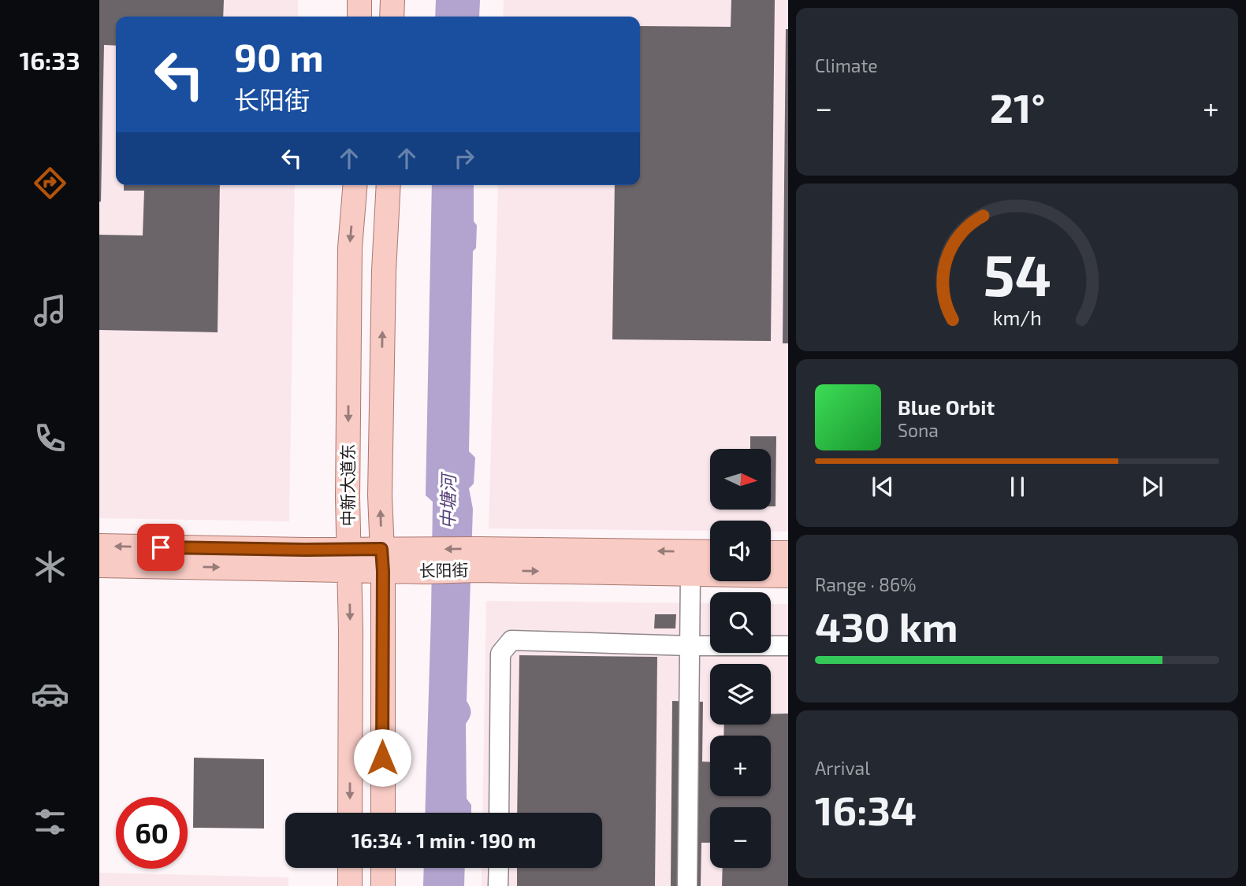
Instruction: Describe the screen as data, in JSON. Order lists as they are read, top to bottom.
{
  "streets": {
    "main road": ["中新大道东", "长阳街"]
  },
  "crossings": [
    ["中新大道东", "长阳街"]
  ],
  "water": ["中塘河"],
  "north": "right",
  "page": {
    "tabs": "16:33",
    "tile": [
      "Climate",
      ["Range · 86%", "430 km"],
      ["Arrival", "16:34"]
    ],
    "turn": ["90 m", "长阳街"],
    "heat": ["−", "21°", "+"],
    "song": ["Blue Orbit", "Sona"],
    "map_buttons": ["+", "−"],
    "limit": "60",
    "trip": "16:34 · 1 min · 190 m",
    "gauge": ["54", "km/h"]
  }
}
